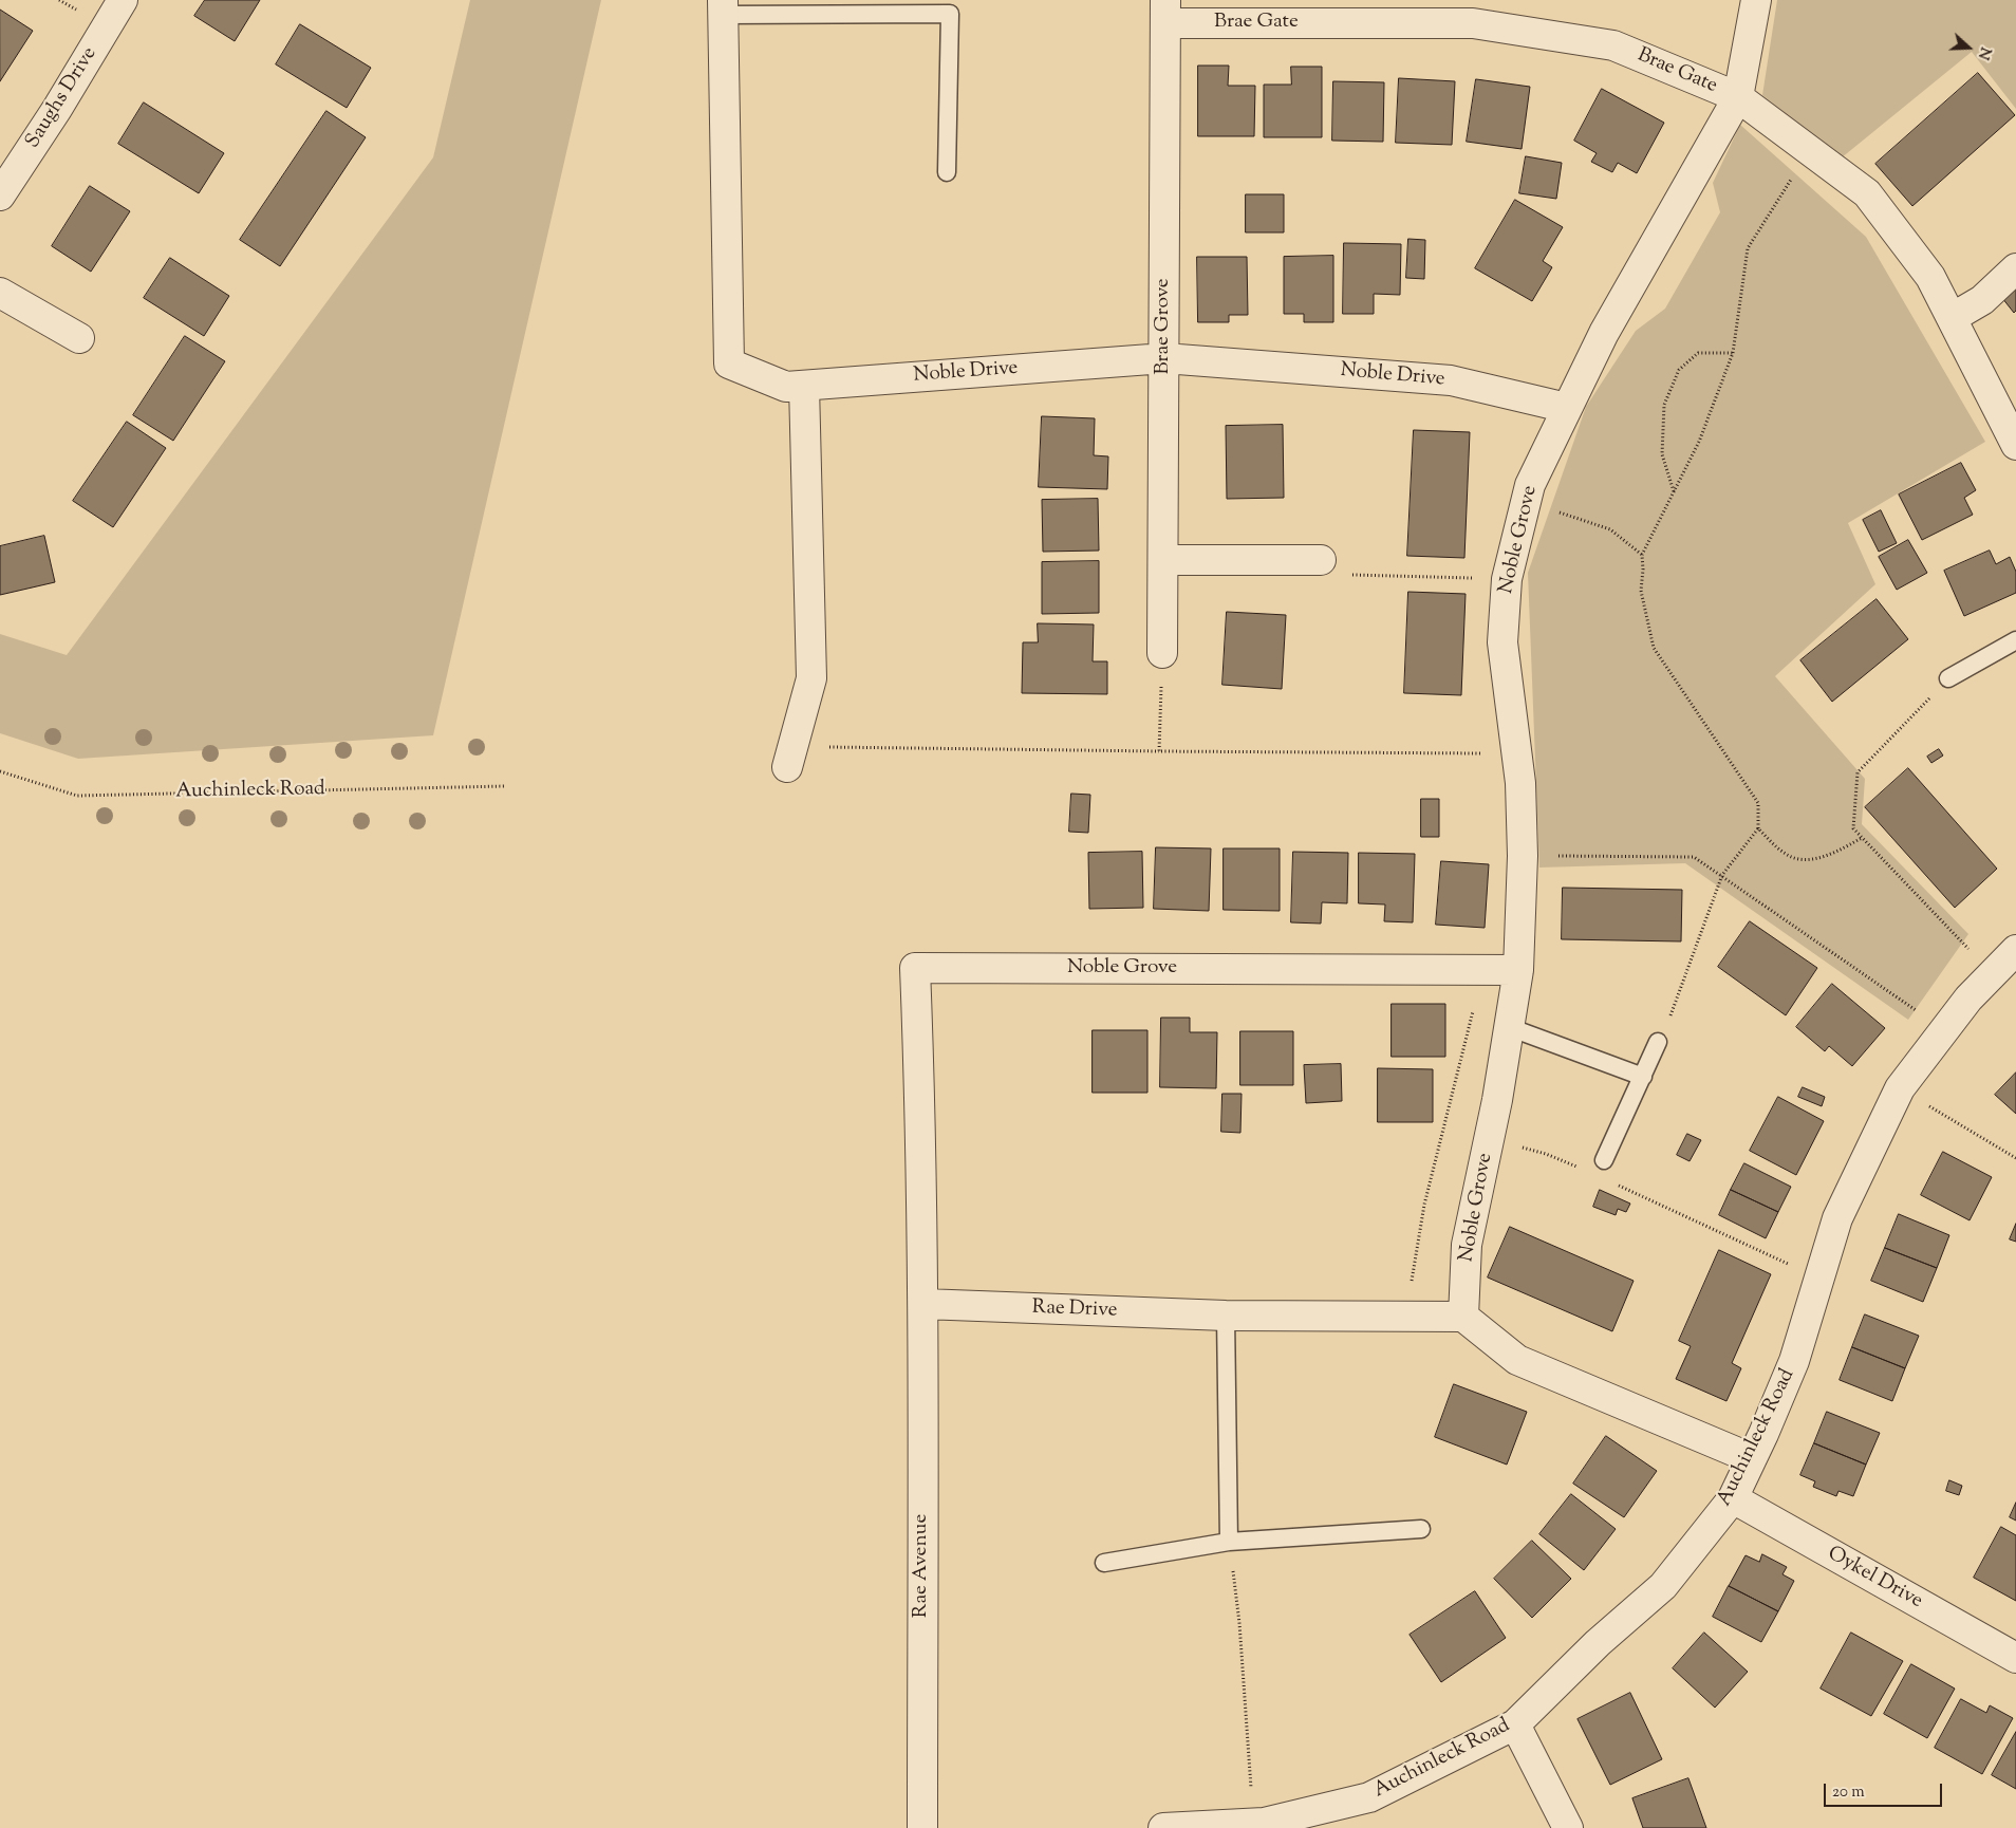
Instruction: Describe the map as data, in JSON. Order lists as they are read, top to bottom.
{
  "streets": {
    "street": [
      "Brae Gate",
      "Saughs Drive",
      "Brae Grove",
      "Noble Drive",
      "Noble Grove",
      "Auchinleck Road",
      "Rae Drive",
      "Rae Avenue",
      "Oykel Drive"
    ]
  },
  "crossings": [
    ["Brae Gate", "Brae Grove"],
    ["Brae Gate", "Noble Grove"],
    ["Brae Grove", "Noble Drive"],
    ["Noble Drive", "Noble Grove"],
    ["Noble Grove", "Rae Drive"],
    ["Noble Grove", "Rae Avenue"],
    ["Auchinleck Road", "Oykel Drive"],
    ["Rae Drive", "Rae Avenue"]
  ],
  "scale_bar": "20 m",
  "north": "right"
}
